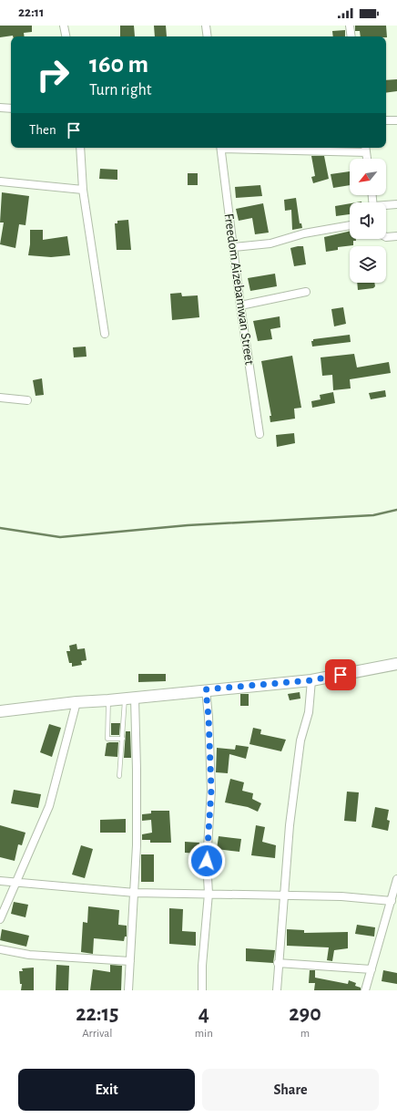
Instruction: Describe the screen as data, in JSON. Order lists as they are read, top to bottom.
{
  "streets": {
    "street": ["Freedom Aizebamwan Street"]
  },
  "north": "bottom left",
  "page": {
    "status": "22:11",
    "turn": ["160 m", "Turn right"],
    "then": "Then",
    "eta": [
      "22:15",
      "Arrival",
      "4",
      "min",
      "290",
      "m"
    ],
    "buttons": ["Exit", "Share"]
  }
}
